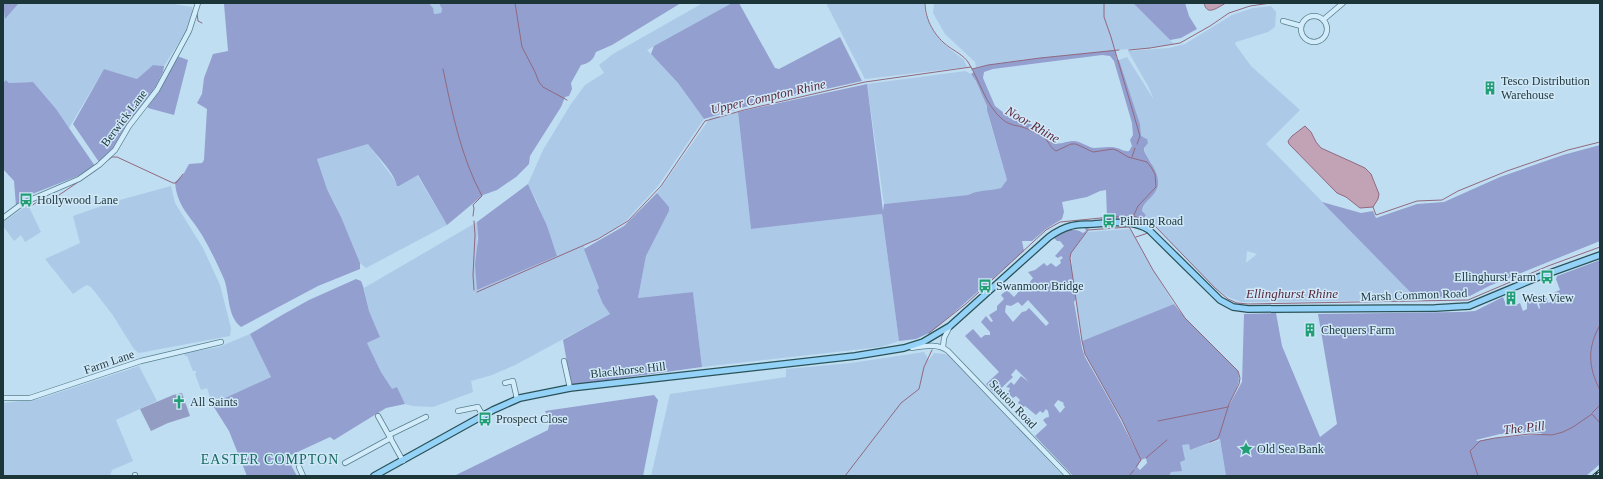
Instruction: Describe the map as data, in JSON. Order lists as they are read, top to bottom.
{
  "streets": {
    "main road": ["Marsh Common Road", "Blackhorse Hill"],
    "street": ["Berwick Lane", "Farm Lane", "Station Road"]
  },
  "crossings": [
    ["Marsh Common Road", "Blackhorse Hill"]
  ],
  "districts": ["EASTER COMPTON"],
  "water": [
    "Upper Compton Rhine",
    "Noor Rhine",
    "Ellinghurst Rhine",
    "The Pill"
  ],
  "places": {
    "building": ["Tesco Distribution Warehouse", "West View", "Chequers Farm"],
    "bus stop": [
      "Hollywood Lane",
      "Pilning Road",
      "Ellinghurst Farm",
      "Swanmoor Bridge",
      "Prospect Close"
    ],
    "church": ["All Saints"],
    "place": ["Old Sea Bank"]
  }
}
